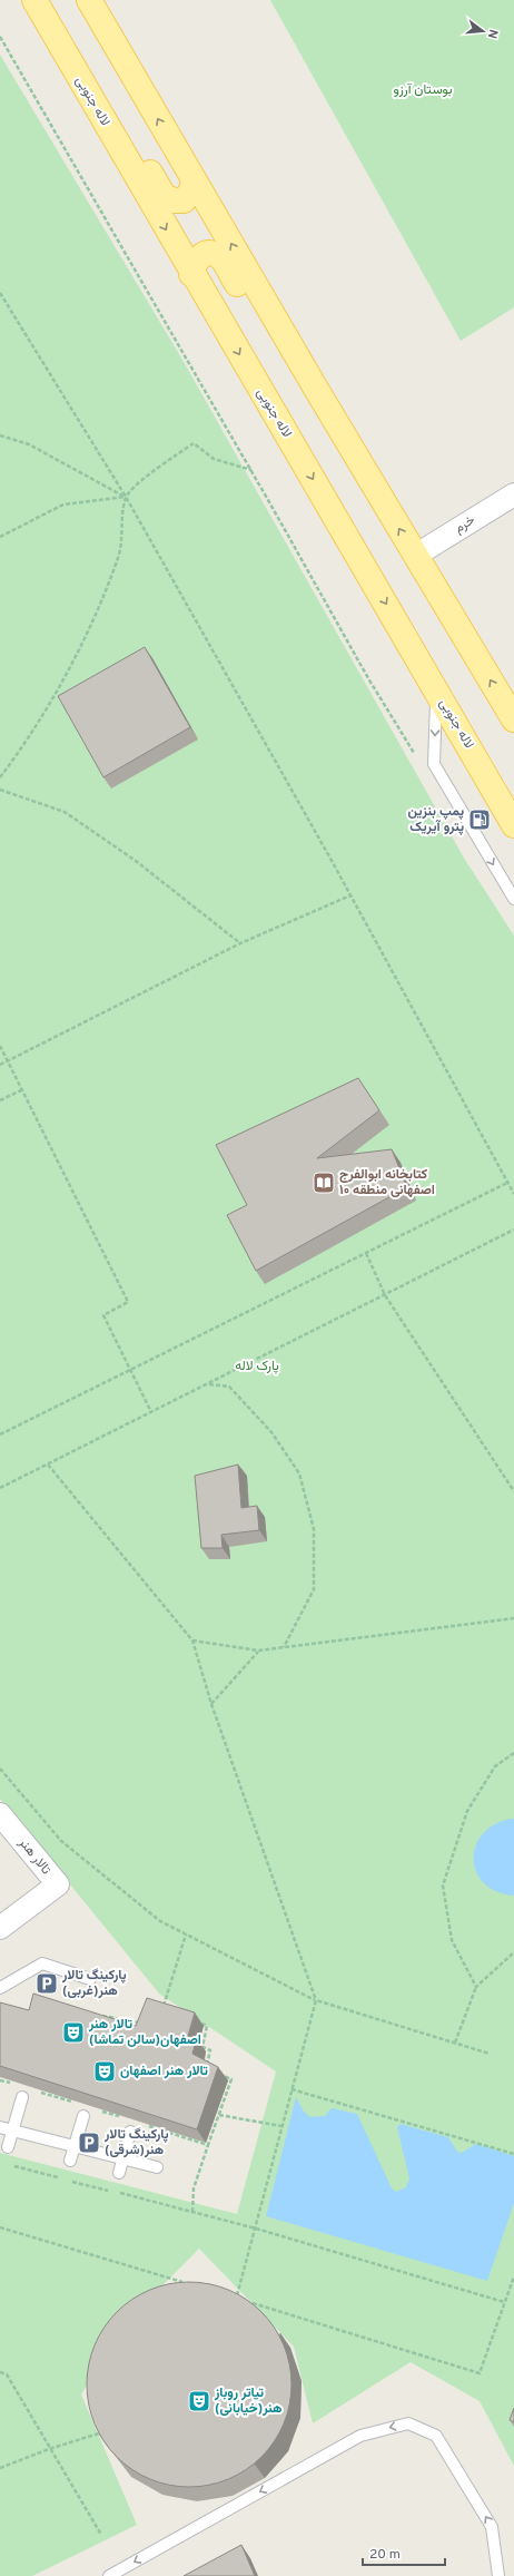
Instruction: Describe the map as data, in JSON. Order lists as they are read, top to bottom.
{
  "streets": {
    "main road": ["لاله جنوبی"],
    "street": ["خرم", "تالار هنر"]
  },
  "parks": ["بوستان آرزو", "پارک لاله"],
  "places": {
    "fuel station": ["پمپ بنزین پترو آیریک"],
    "library": ["کتابخانه ابوالفرج اصفهانی منطقه ۱۰"],
    "parking": ["پارکینگ تالار هنر(غربی)", "پارکینگ تالار هنر(شرقی)"],
    "theatre": ["تالار هنر اصفهان(سالن تماشا)", "تالار هنر اصفهان", "تیاتر روباز هنر(خیابانی)"]
  },
  "scale_bar": "20 m",
  "north": "right"
}
